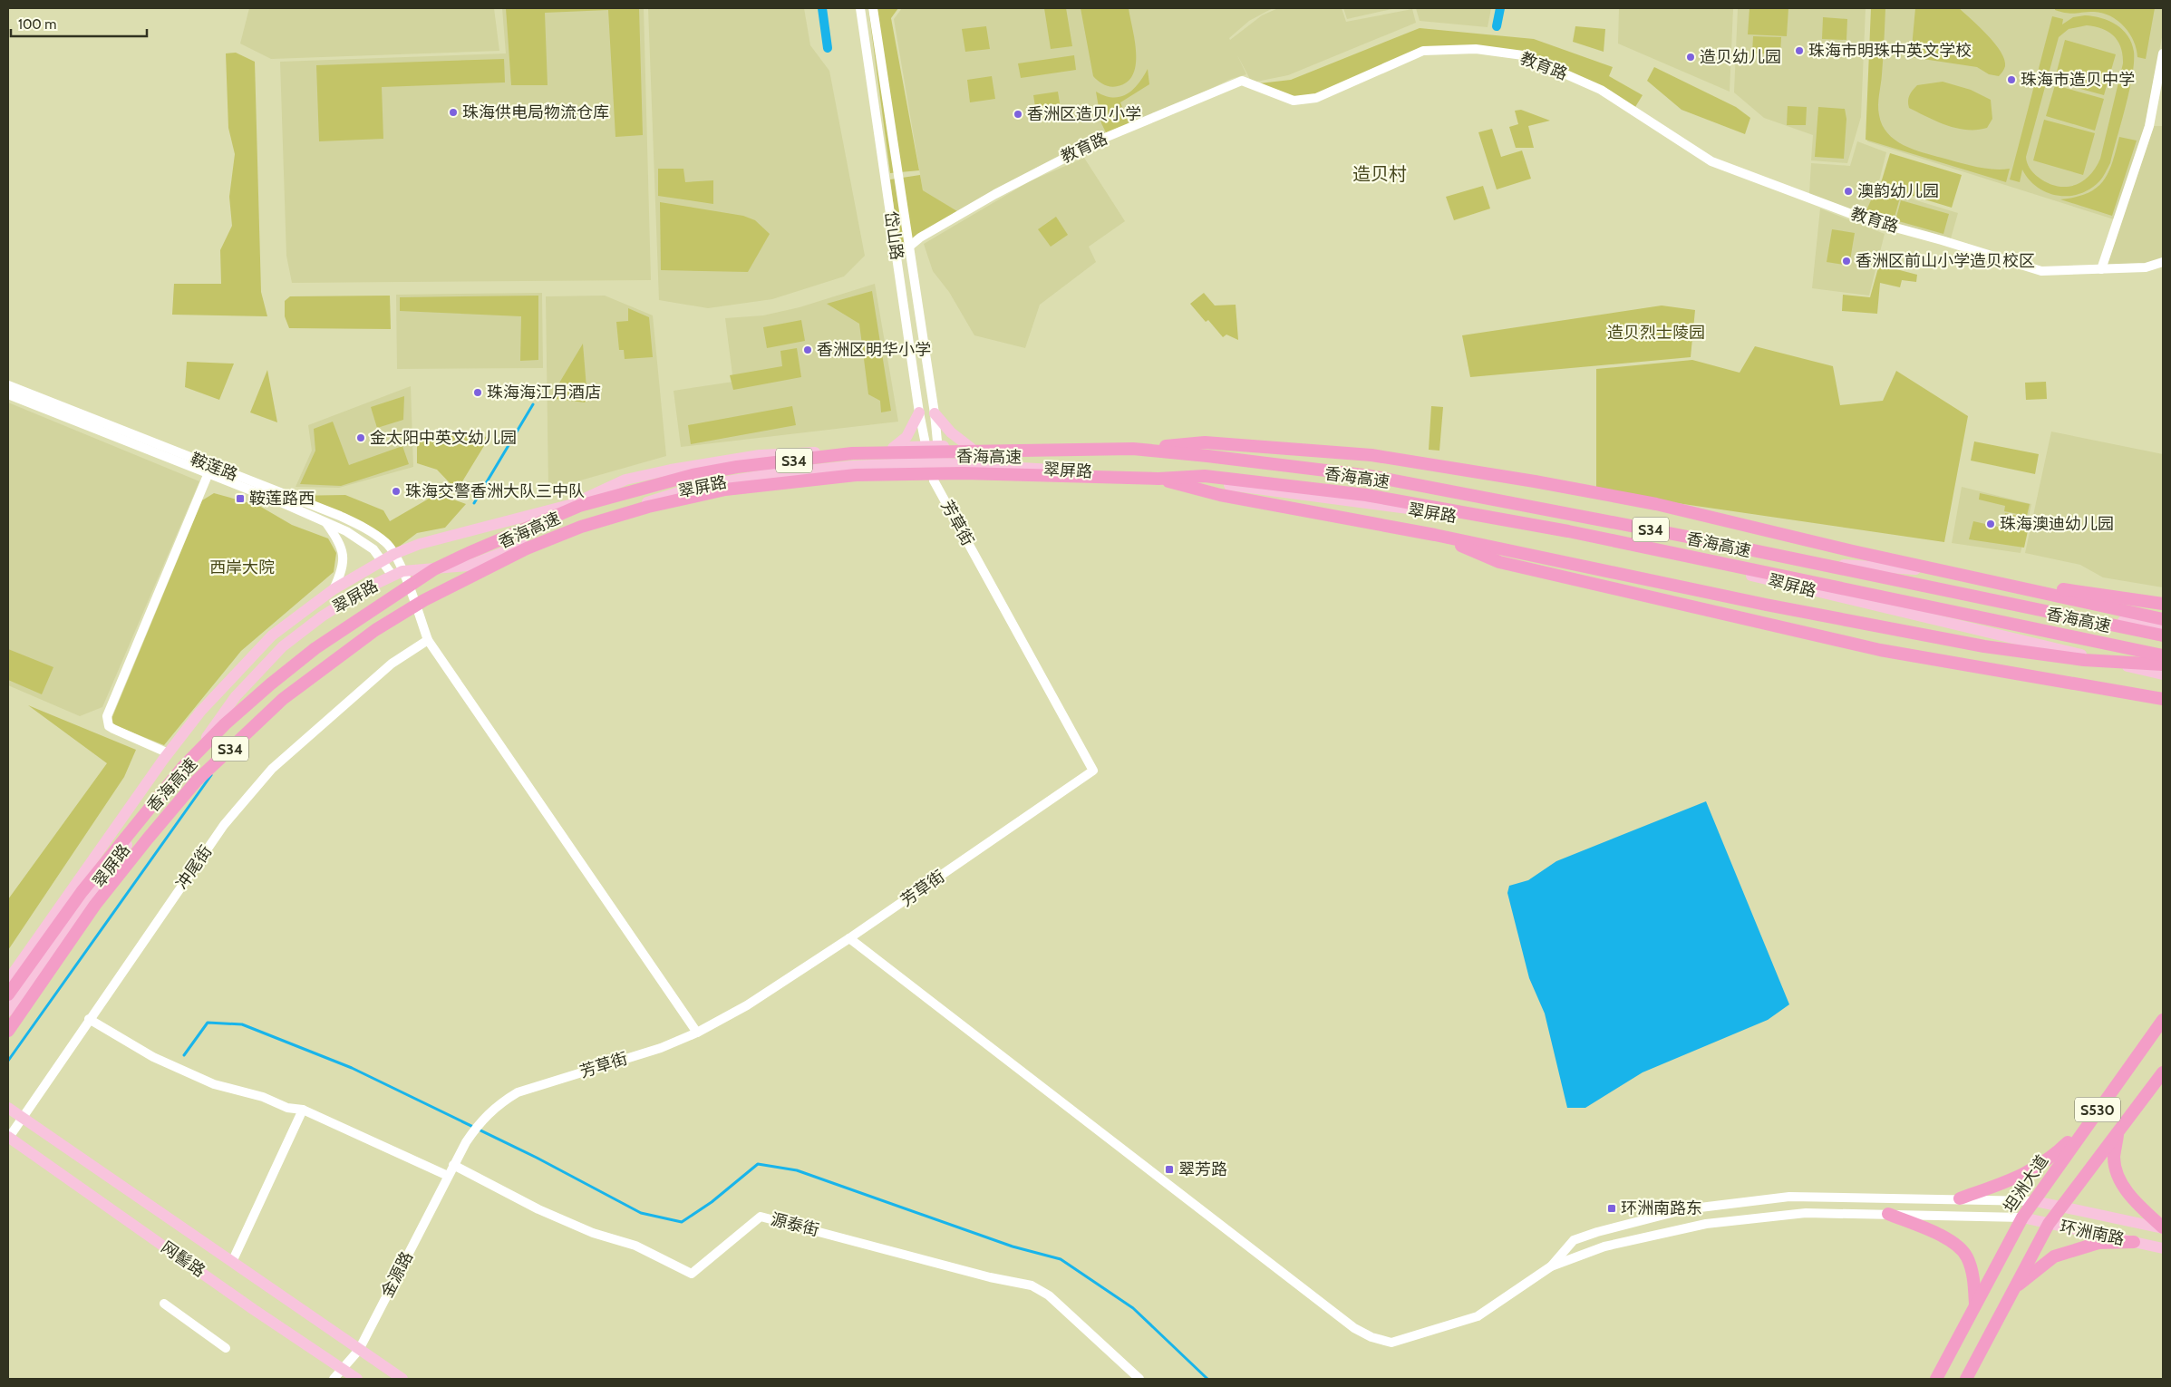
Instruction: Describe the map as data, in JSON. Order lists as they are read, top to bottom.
{
  "streets": {
    "highway": [
      "香海高速",
      "S34",
      "S530",
      "坦洲大道"
    ],
    "main road": ["翠屏路", "环洲南路", "网髻路"],
    "street": [
      "教育路",
      "岱山路",
      "鞍莲路",
      "芳草街",
      "冲尾街",
      "源泰街",
      "金源路"
    ]
  },
  "crossings": [
    ["教育路", "岱山路"],
    ["岱山路", "翠屏路"],
    ["岱山路", "芳草街"],
    ["鞍莲路", "翠屏路"],
    ["翠屏路", "芳草街"],
    ["芳草街", "源泰街"],
    ["芳草街", "金源路"],
    ["冲尾街", "网髻路"],
    ["S530", "环洲南路"],
    ["坦洲大道", "环洲南路"],
    ["源泰街", "金源路"],
    ["网髻路", "金源路"]
  ],
  "districts": ["造贝村"],
  "parks": ["造贝烈士陵园", "西岸大院"],
  "places": {
    "other": [
      "珠海市明珠中英文学校",
      "造贝幼儿园",
      "珠海市造贝中学",
      "珠海供电局物流仓库",
      "香洲区造贝小学",
      "澳韵幼儿园",
      "香洲区前山小学造贝校区",
      "香洲区明华小学",
      "珠海海江月酒店",
      "金太阳中英文幼儿园",
      "珠海交警香洲大队三中队",
      "珠海澳迪幼儿园"
    ],
    "transit": ["鞍莲路西", "翠芳路", "环洲南路东"]
  },
  "scale_bar": "100 m"
}
